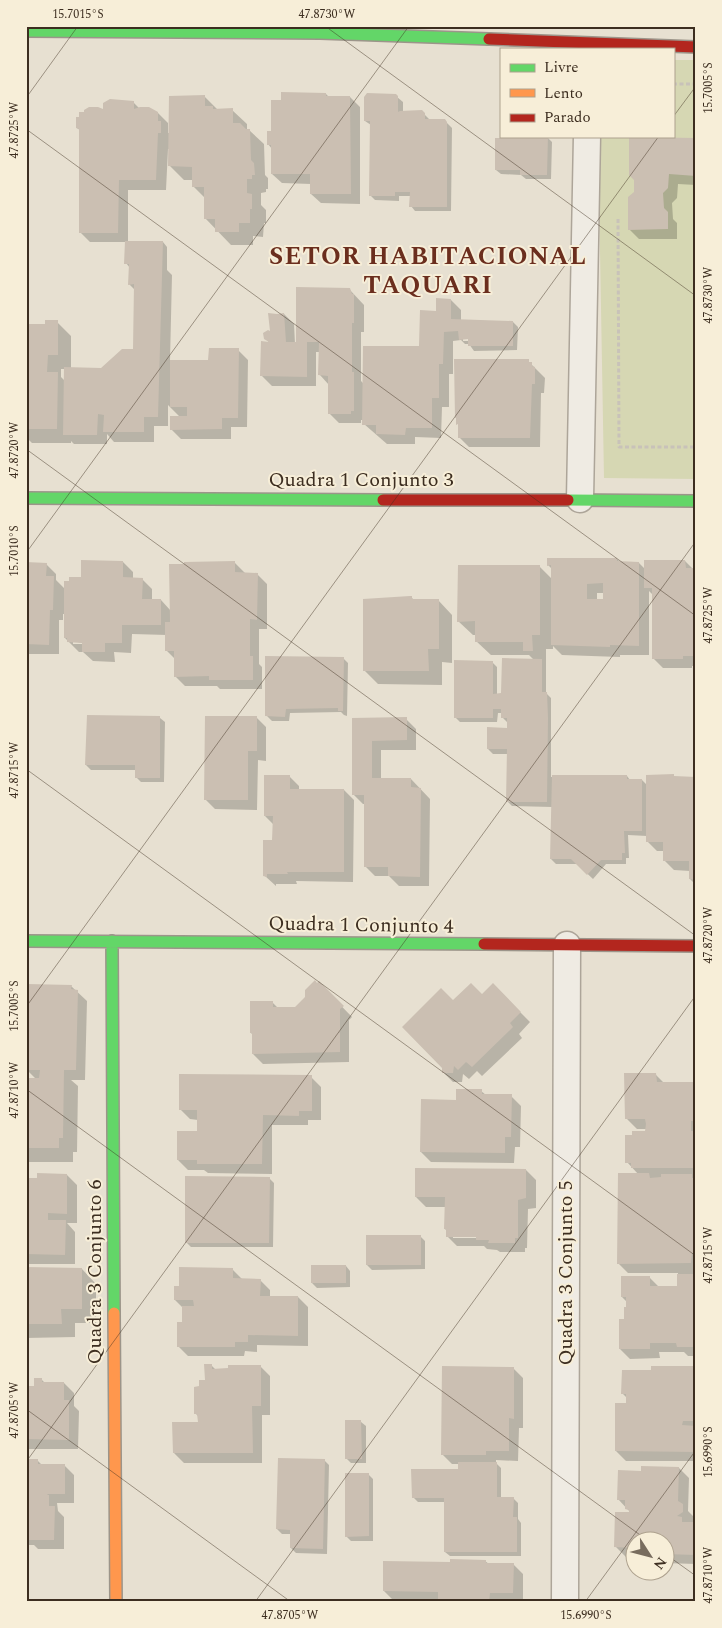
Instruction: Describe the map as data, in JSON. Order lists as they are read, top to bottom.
{
  "streets": {
    "street": [
      "Quadra 1 Conjunto 3",
      "Quadra 1 Conjunto 4",
      "Quadra 3 Conjunto 6",
      "Quadra 3 Conjunto 5"
    ]
  },
  "crossings": [
    ["Quadra 1 Conjunto 4", "Quadra 3 Conjunto 6"],
    ["Quadra 1 Conjunto 4", "Quadra 3 Conjunto 5"]
  ],
  "districts": ["SETOR HABITACIONAL TAQUARI"],
  "legend": ["Livre", "Lento", "Parado"],
  "north": "bottom right",
  "coordinates": [
    "15.7015°S",
    "47.8730°W",
    "15.7005°S",
    "47.8725°W",
    "47.8720°W",
    "15.7010°S",
    "47.8715°W",
    "47.8710°W",
    "47.8705°W",
    "15.6990°S"
  ]
}
